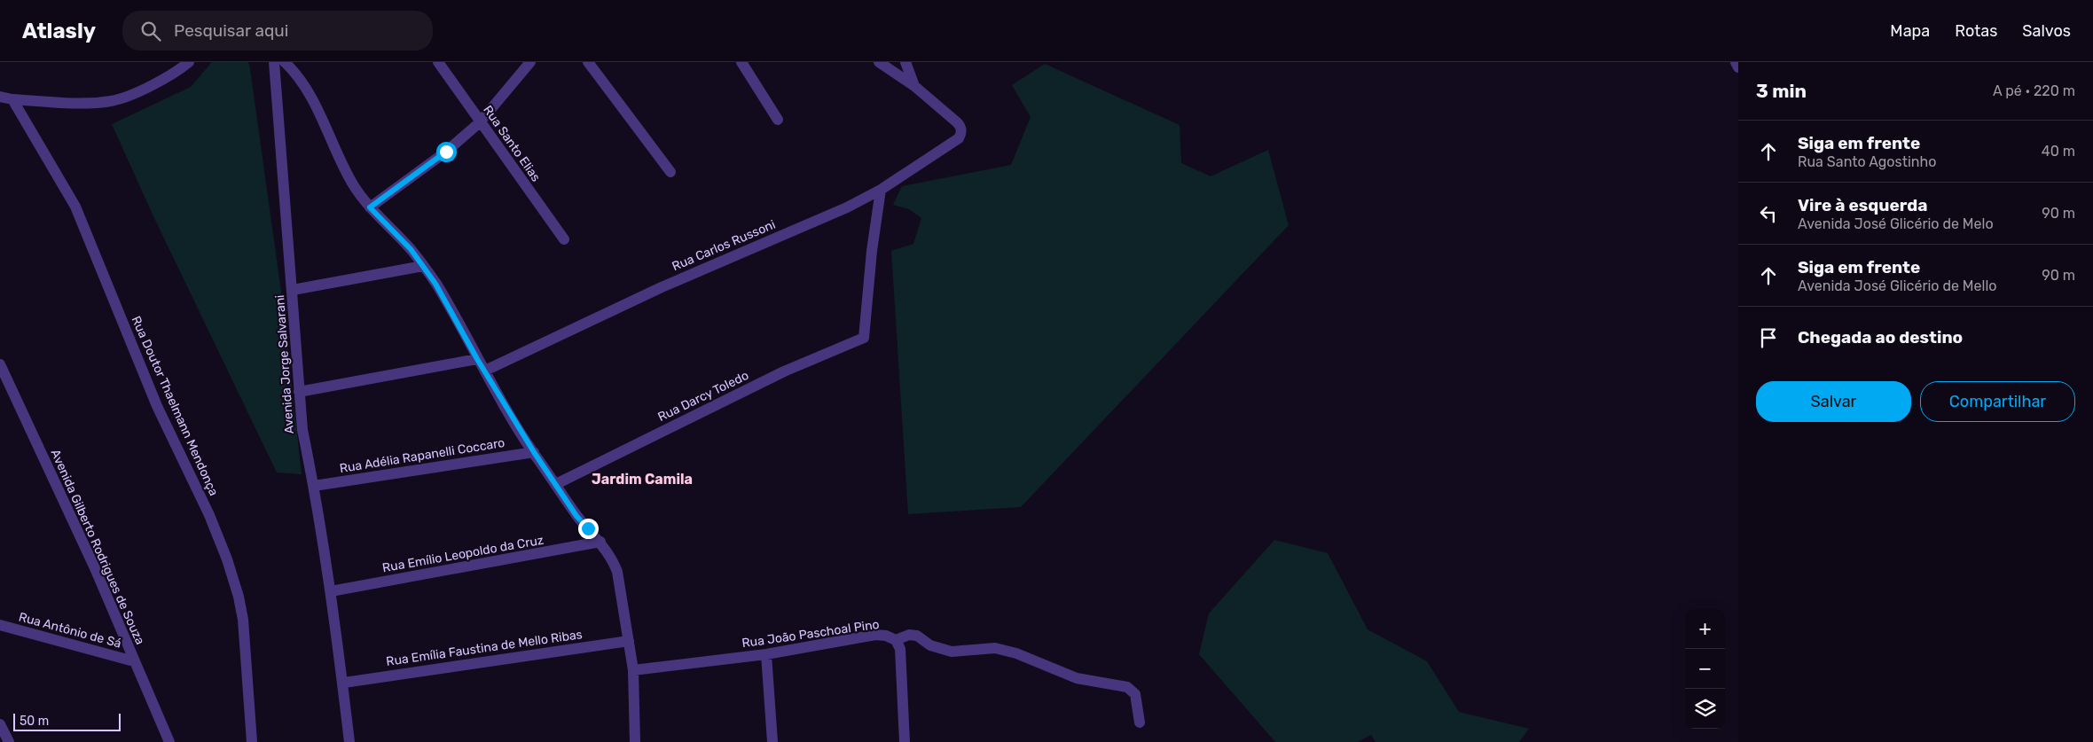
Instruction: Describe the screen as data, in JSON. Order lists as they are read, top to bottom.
{
  "streets": {
    "street": [
      "Rua Santo Elias",
      "Rua Carlos Russoni",
      "Avenida Jorge Salvarani",
      "Rua Darcy Toledo",
      "Rua Doutor Thaelmann Mendonça",
      "Rua Adélia Rapanelli Coccaro",
      "Avenida Gilberto Rodrigues de Souza",
      "Rua Emílio Leopoldo da Cruz",
      "Rua Antônio de Sá",
      "Rua João Paschoal Pino",
      "Rua Emília Faustina de Mello Ribas"
    ]
  },
  "crossings": [
    ["Rua Carlos Russoni", "Rua Darcy Toledo"],
    ["Avenida Jorge Salvarani", "Rua Adélia Rapanelli Coccaro"],
    ["Avenida Jorge Salvarani", "Rua Emílio Leopoldo da Cruz"],
    ["Avenida Jorge Salvarani", "Rua Emília Faustina de Mello Ribas"],
    ["Avenida Gilberto Rodrigues de Souza", "Rua Antônio de Sá"]
  ],
  "districts": ["Jardim Camila"],
  "scale_bar": "50 m",
  "page": {
    "header": "Atlasly",
    "search": "Pesquisar aqui",
    "nav": ["Mapa", "Rotas", "Salvos"],
    "heading": ["3 min", "A pé · 220 m"],
    "list": [
      ["Siga em frente", "Rua Santo Agostinho", "40 m"],
      ["Vire à esquerda", "Avenida José Glicério de Melo", "90 m"],
      ["Siga em frente", "Avenida José Glicério de Mello", "90 m"],
      "Chegada ao destino"
    ],
    "buttons": ["Salvar", "Compartilhar"],
    "map_buttons": ["+", "−"],
    "scale": "50 m"
  }
}
